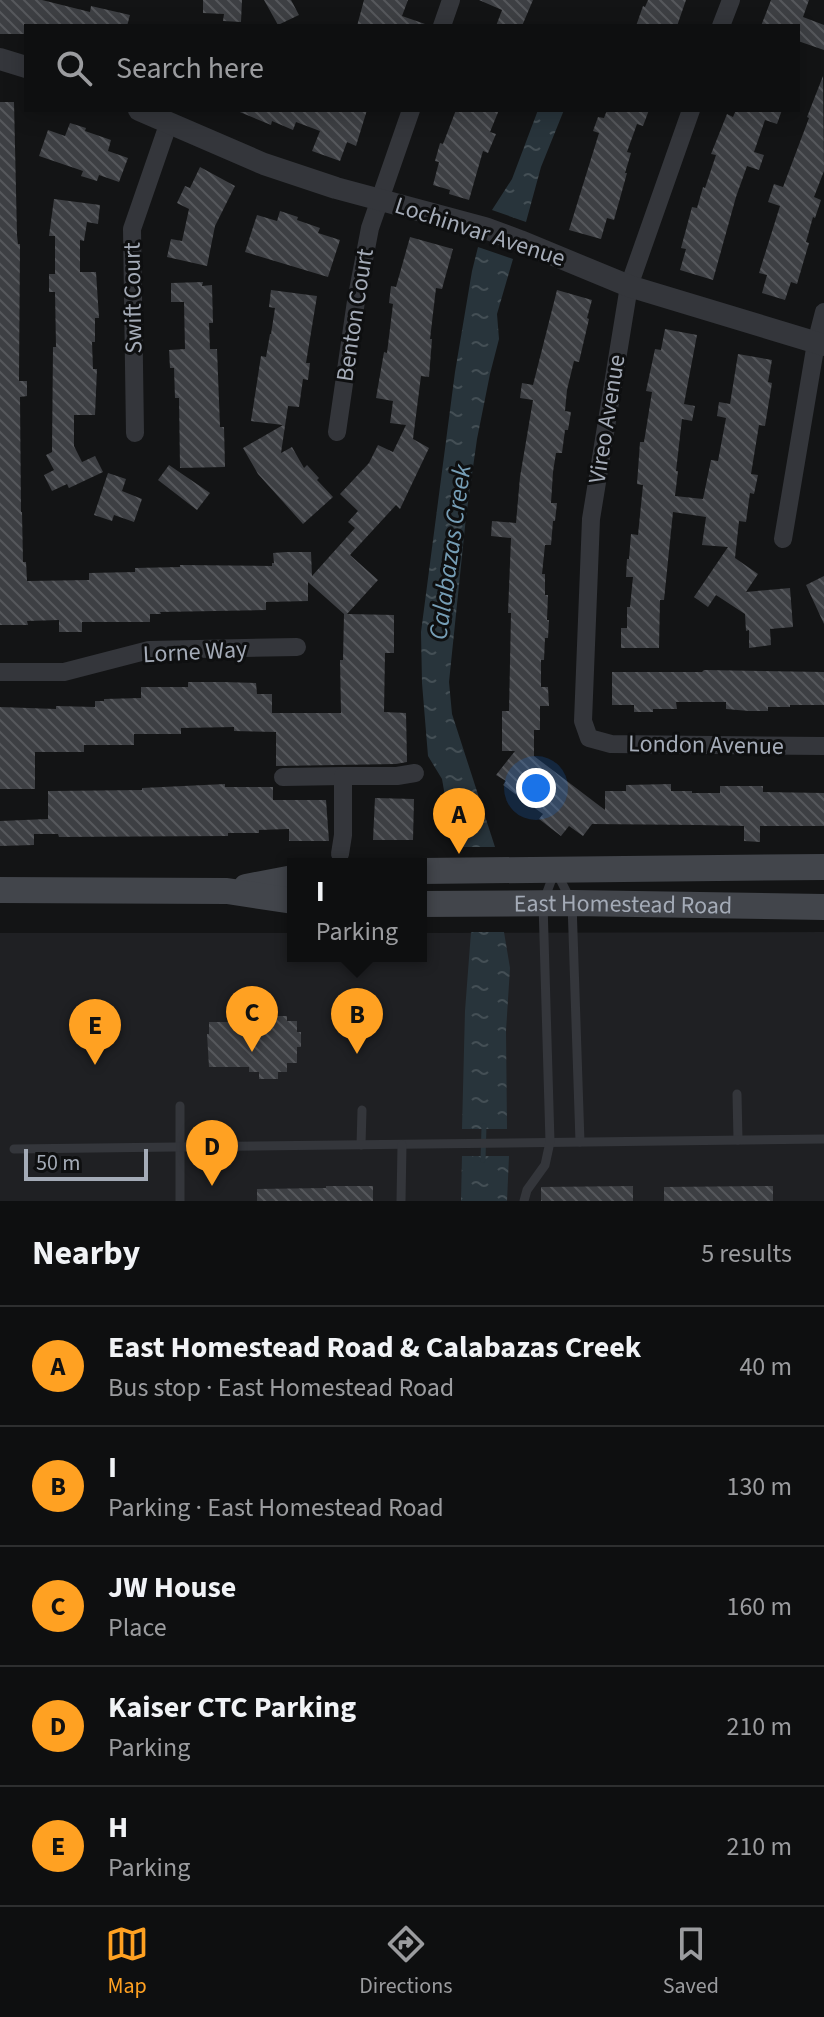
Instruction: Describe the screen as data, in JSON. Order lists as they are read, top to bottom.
{
  "streets": {
    "main road": ["East Homestead Road"],
    "street": [
      "Lochinvar Avenue",
      "Swift Court",
      "Benton Court",
      "Vireo Avenue",
      "Lorne Way",
      "London Avenue"
    ]
  },
  "crossings": [
    ["Lochinvar Avenue", "Swift Court"],
    ["Lochinvar Avenue", "Benton Court"],
    ["Lochinvar Avenue", "Vireo Avenue"],
    ["Vireo Avenue", "London Avenue"]
  ],
  "water": ["Calabazas Creek"],
  "scale_bar": "50 m",
  "page": {
    "search": "Search here",
    "pins": [
      "A",
      "C",
      "B",
      "E",
      "D"
    ],
    "popup": ["I", "Parking"],
    "scale": "50 m",
    "heading": ["Nearby", "5 results"],
    "list": [
      {
        "mark": "A",
        "name": "East Homestead Road & Calabazas Creek",
        "note": "Bus stop · East Homestead Road",
        "value": "40 m"
      },
      {
        "mark": "B",
        "name": "I",
        "note": "Parking · East Homestead Road",
        "value": "130 m"
      },
      {
        "mark": "C",
        "name": "JW House",
        "note": "Place",
        "value": "160 m"
      },
      {
        "mark": "D",
        "name": "Kaiser CTC Parking",
        "note": "Parking",
        "value": "210 m"
      },
      {
        "mark": "E",
        "name": "H",
        "note": "Parking",
        "value": "210 m"
      }
    ],
    "nav": ["Map", "Directions", "Saved"]
  }
}
